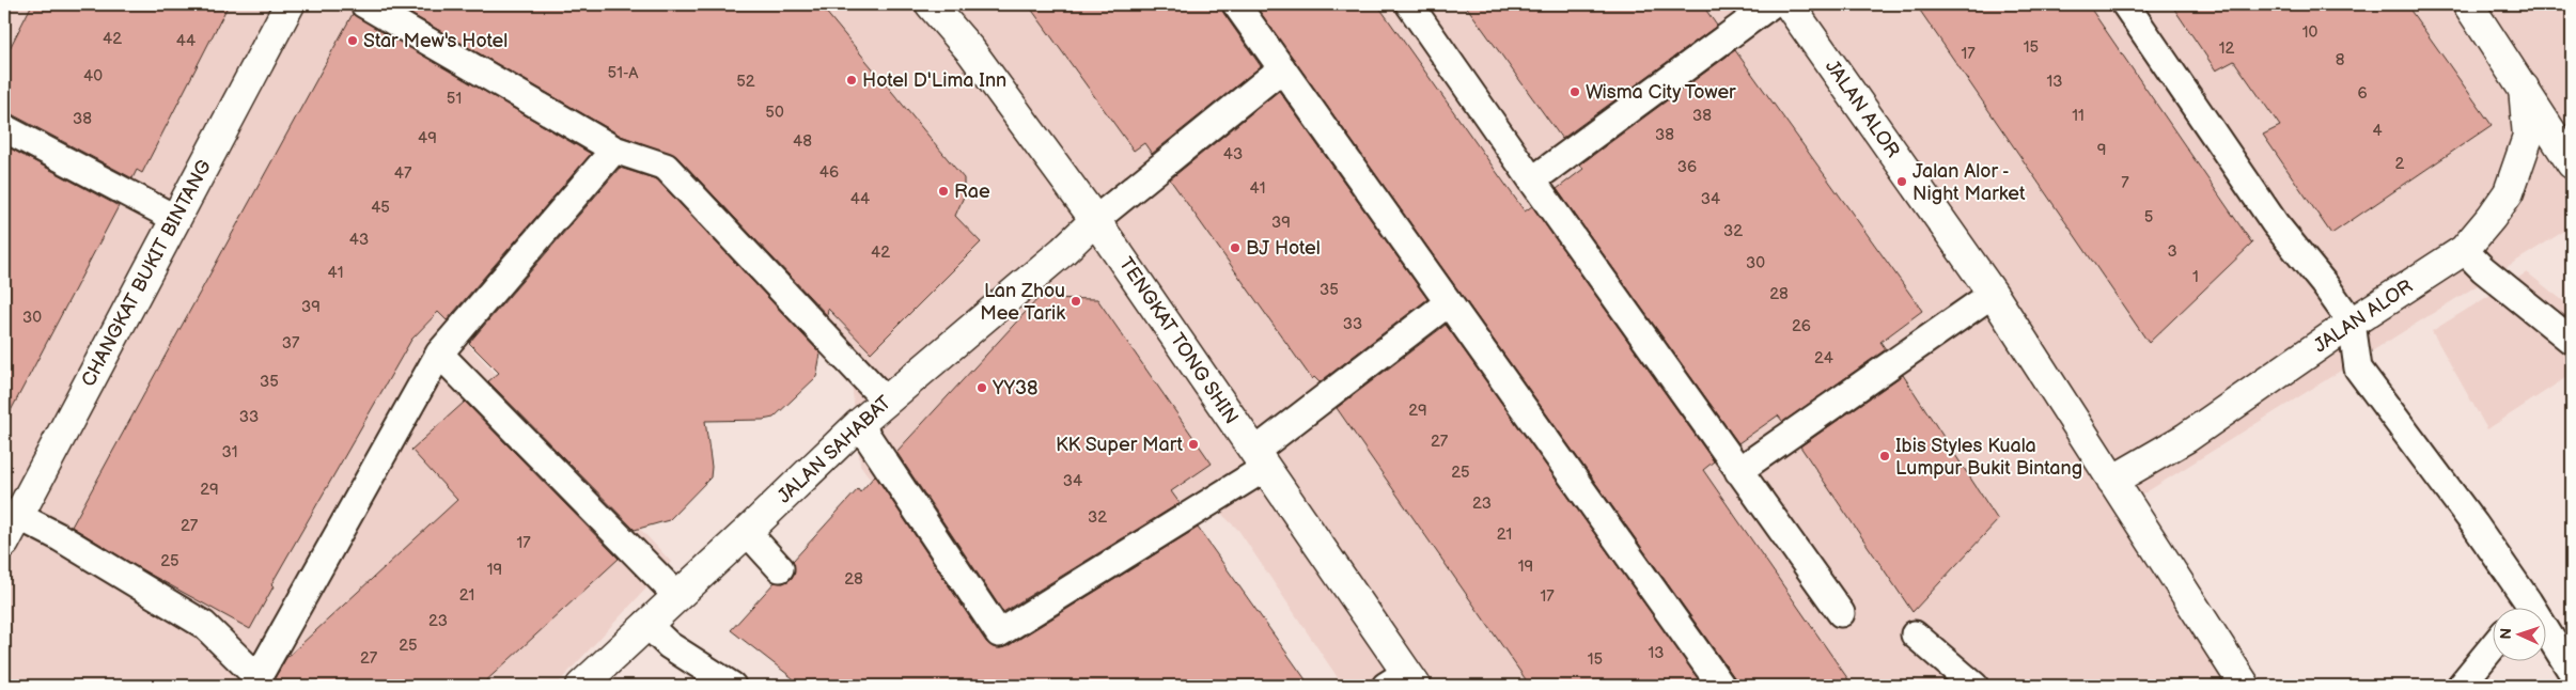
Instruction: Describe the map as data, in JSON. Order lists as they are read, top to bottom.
{
  "streets": {
    "street": [
      "JALAN ALOR",
      "CHANGKAT BUKIT BINTANG",
      "TENGKAT TONG SHIN",
      "JALAN SAHABAT"
    ]
  },
  "crossings": [
    ["TENGKAT TONG SHIN", "JALAN SAHABAT"]
  ],
  "places": [
    "Star Mew's Hotel",
    "Hotel D'Lima Inn",
    "Wisma City Tower",
    "Jalan Alor - Night Market",
    "Rae",
    "BJ Hotel",
    "Lan Zhou Mee Tarik",
    "YY38",
    "KK Super Mart",
    "Ibis Styles Kuala Lumpur Bukit Bintang"
  ],
  "house_numbers": [
    "10",
    "42",
    "44",
    "15",
    "12",
    "17",
    "8",
    "51-A",
    "40",
    "52",
    "13",
    "6",
    "51",
    "50",
    "38",
    "11",
    "38",
    "4",
    "38",
    "49",
    "48",
    "9",
    "43",
    "2",
    "36",
    "46",
    "47",
    "7",
    "41",
    "44",
    "34",
    "45",
    "5",
    "39",
    "32",
    "43",
    "3",
    "42",
    "30",
    "41",
    "1",
    "35",
    "28",
    "39",
    "30",
    "33",
    "26",
    "37",
    "24",
    "35",
    "29",
    "33",
    "27",
    "31",
    "25",
    "34",
    "29",
    "23",
    "32",
    "27",
    "21",
    "17",
    "25",
    "19",
    "19",
    "28",
    "21",
    "17",
    "23",
    "25",
    "13",
    "27",
    "15"
  ],
  "north": "left"
}
